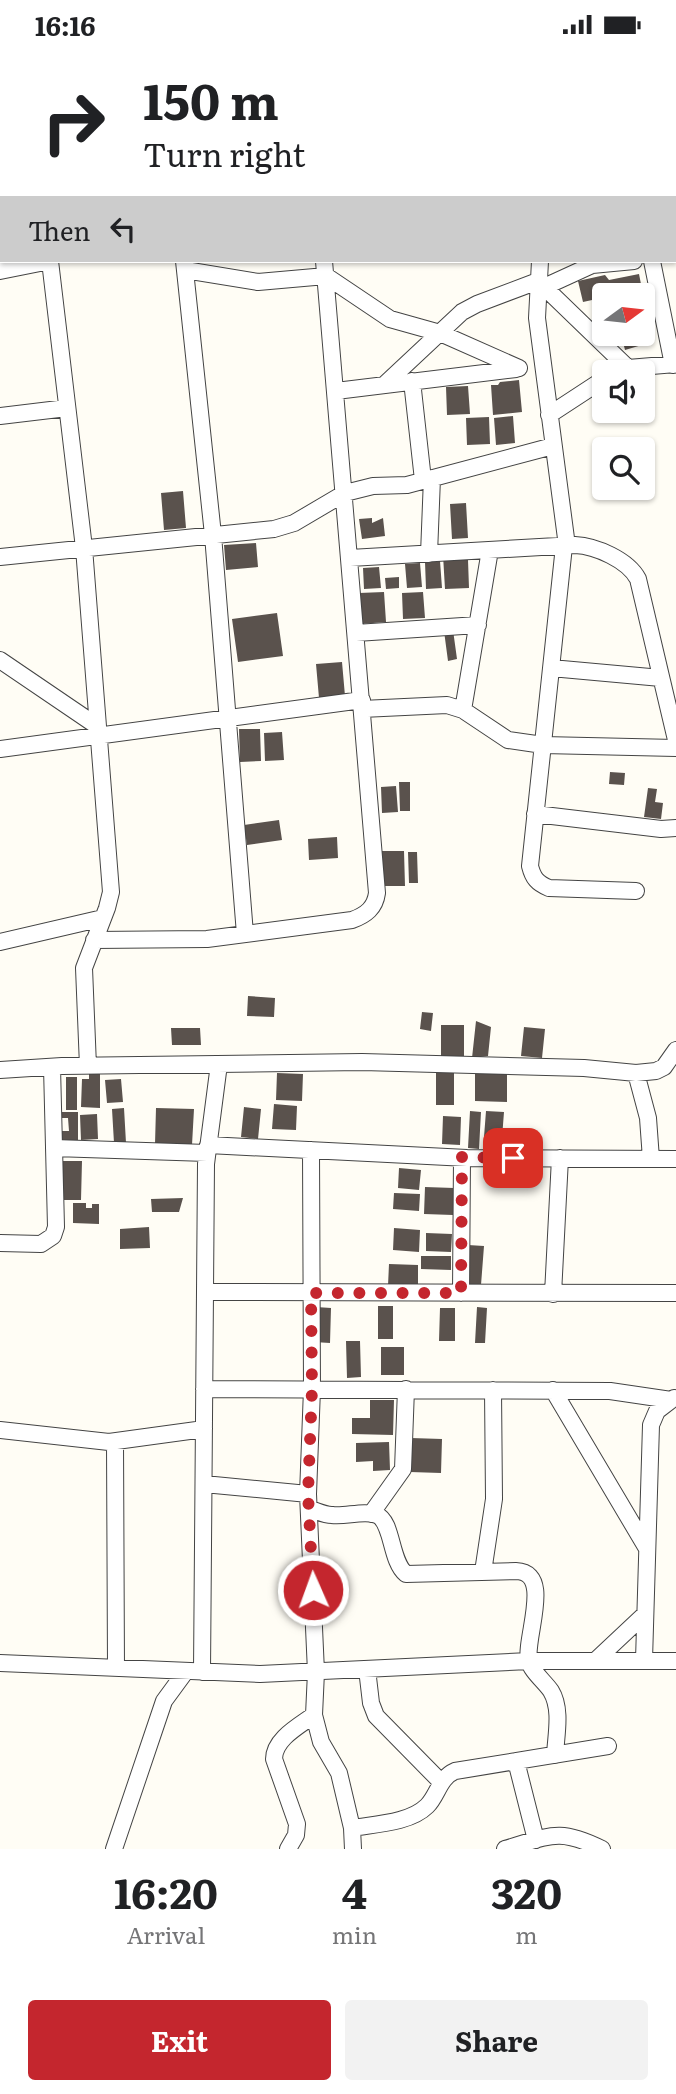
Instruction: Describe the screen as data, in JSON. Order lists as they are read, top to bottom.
{
  "north": "right",
  "page": {
    "status": "16:16",
    "turn": ["150 m", "Turn right"],
    "then": "Then",
    "eta": [
      "16:20",
      "Arrival",
      "4",
      "min",
      "320",
      "m"
    ],
    "buttons": ["Exit", "Share"]
  }
}
